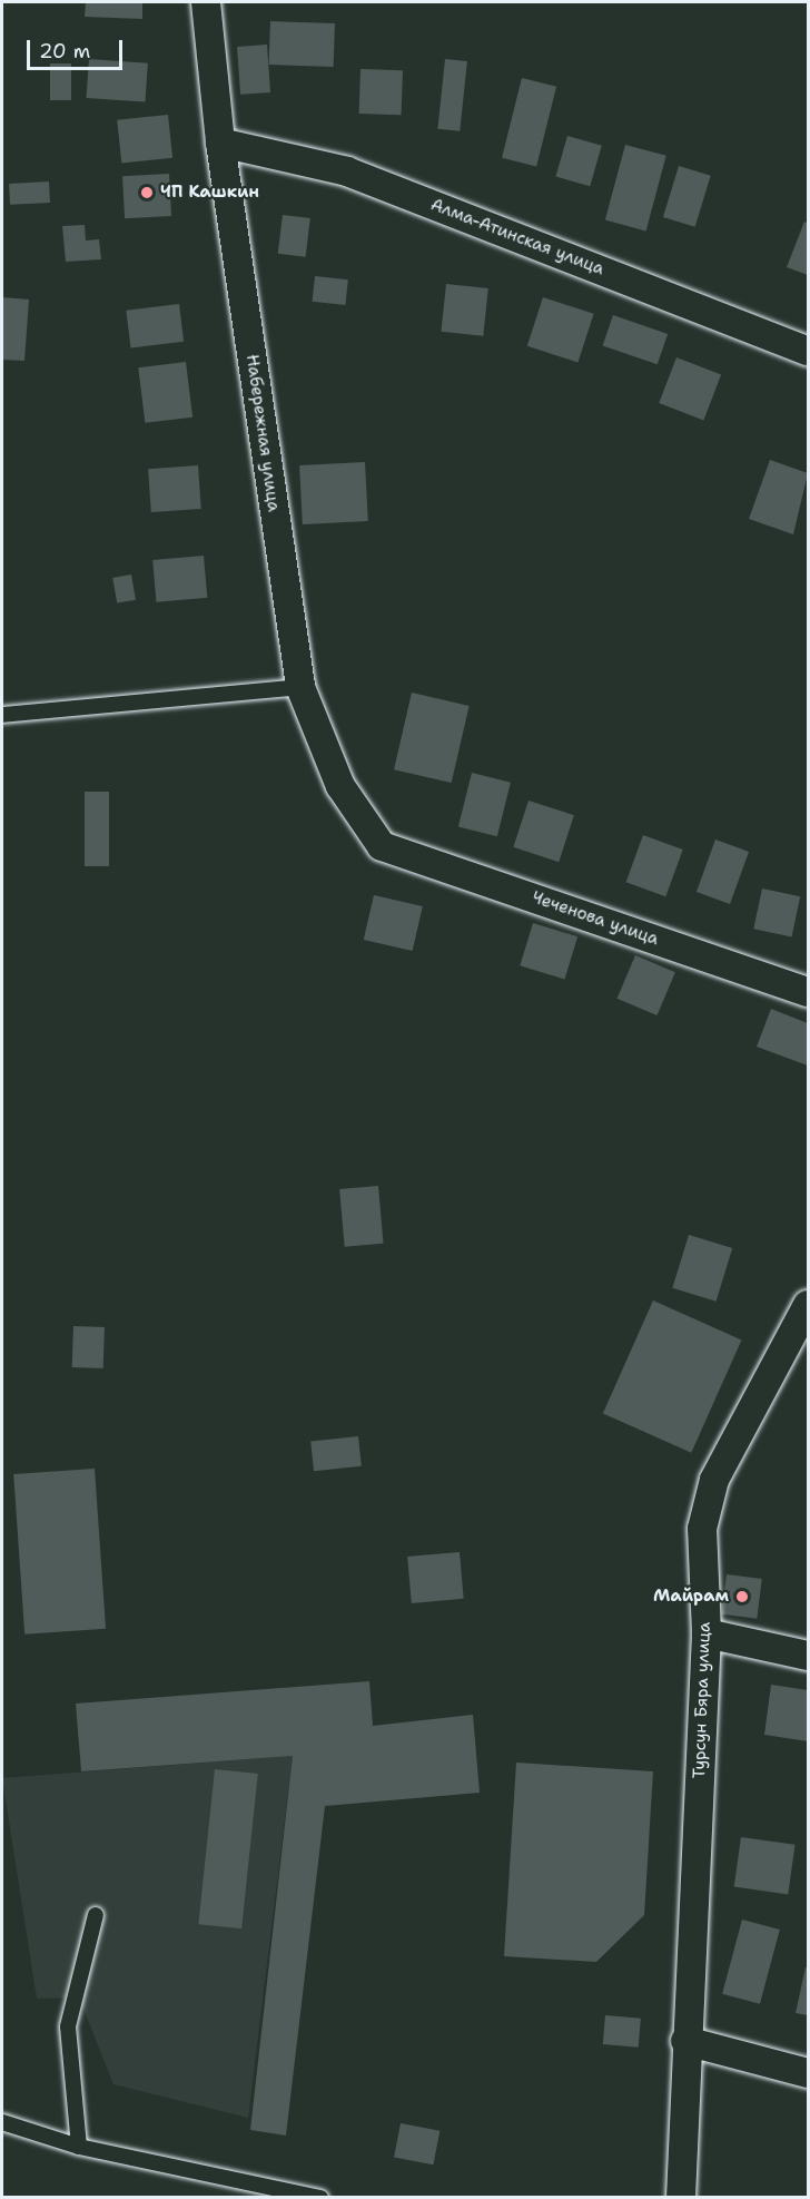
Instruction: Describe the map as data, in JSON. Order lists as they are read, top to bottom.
{
  "streets": {
    "street": [
      "Алма-Атинская улица",
      "Набережная улица",
      "Чеченова улица",
      "Турсун Бяра улица"
    ]
  },
  "crossings": [
    ["Алма-Атинская улица", "Набережная улица"],
    ["Набережная улица", "Чеченова улица"]
  ],
  "places": ["ЧП Кашкин", "Майрам"],
  "scale_bar": "20 m"
}
